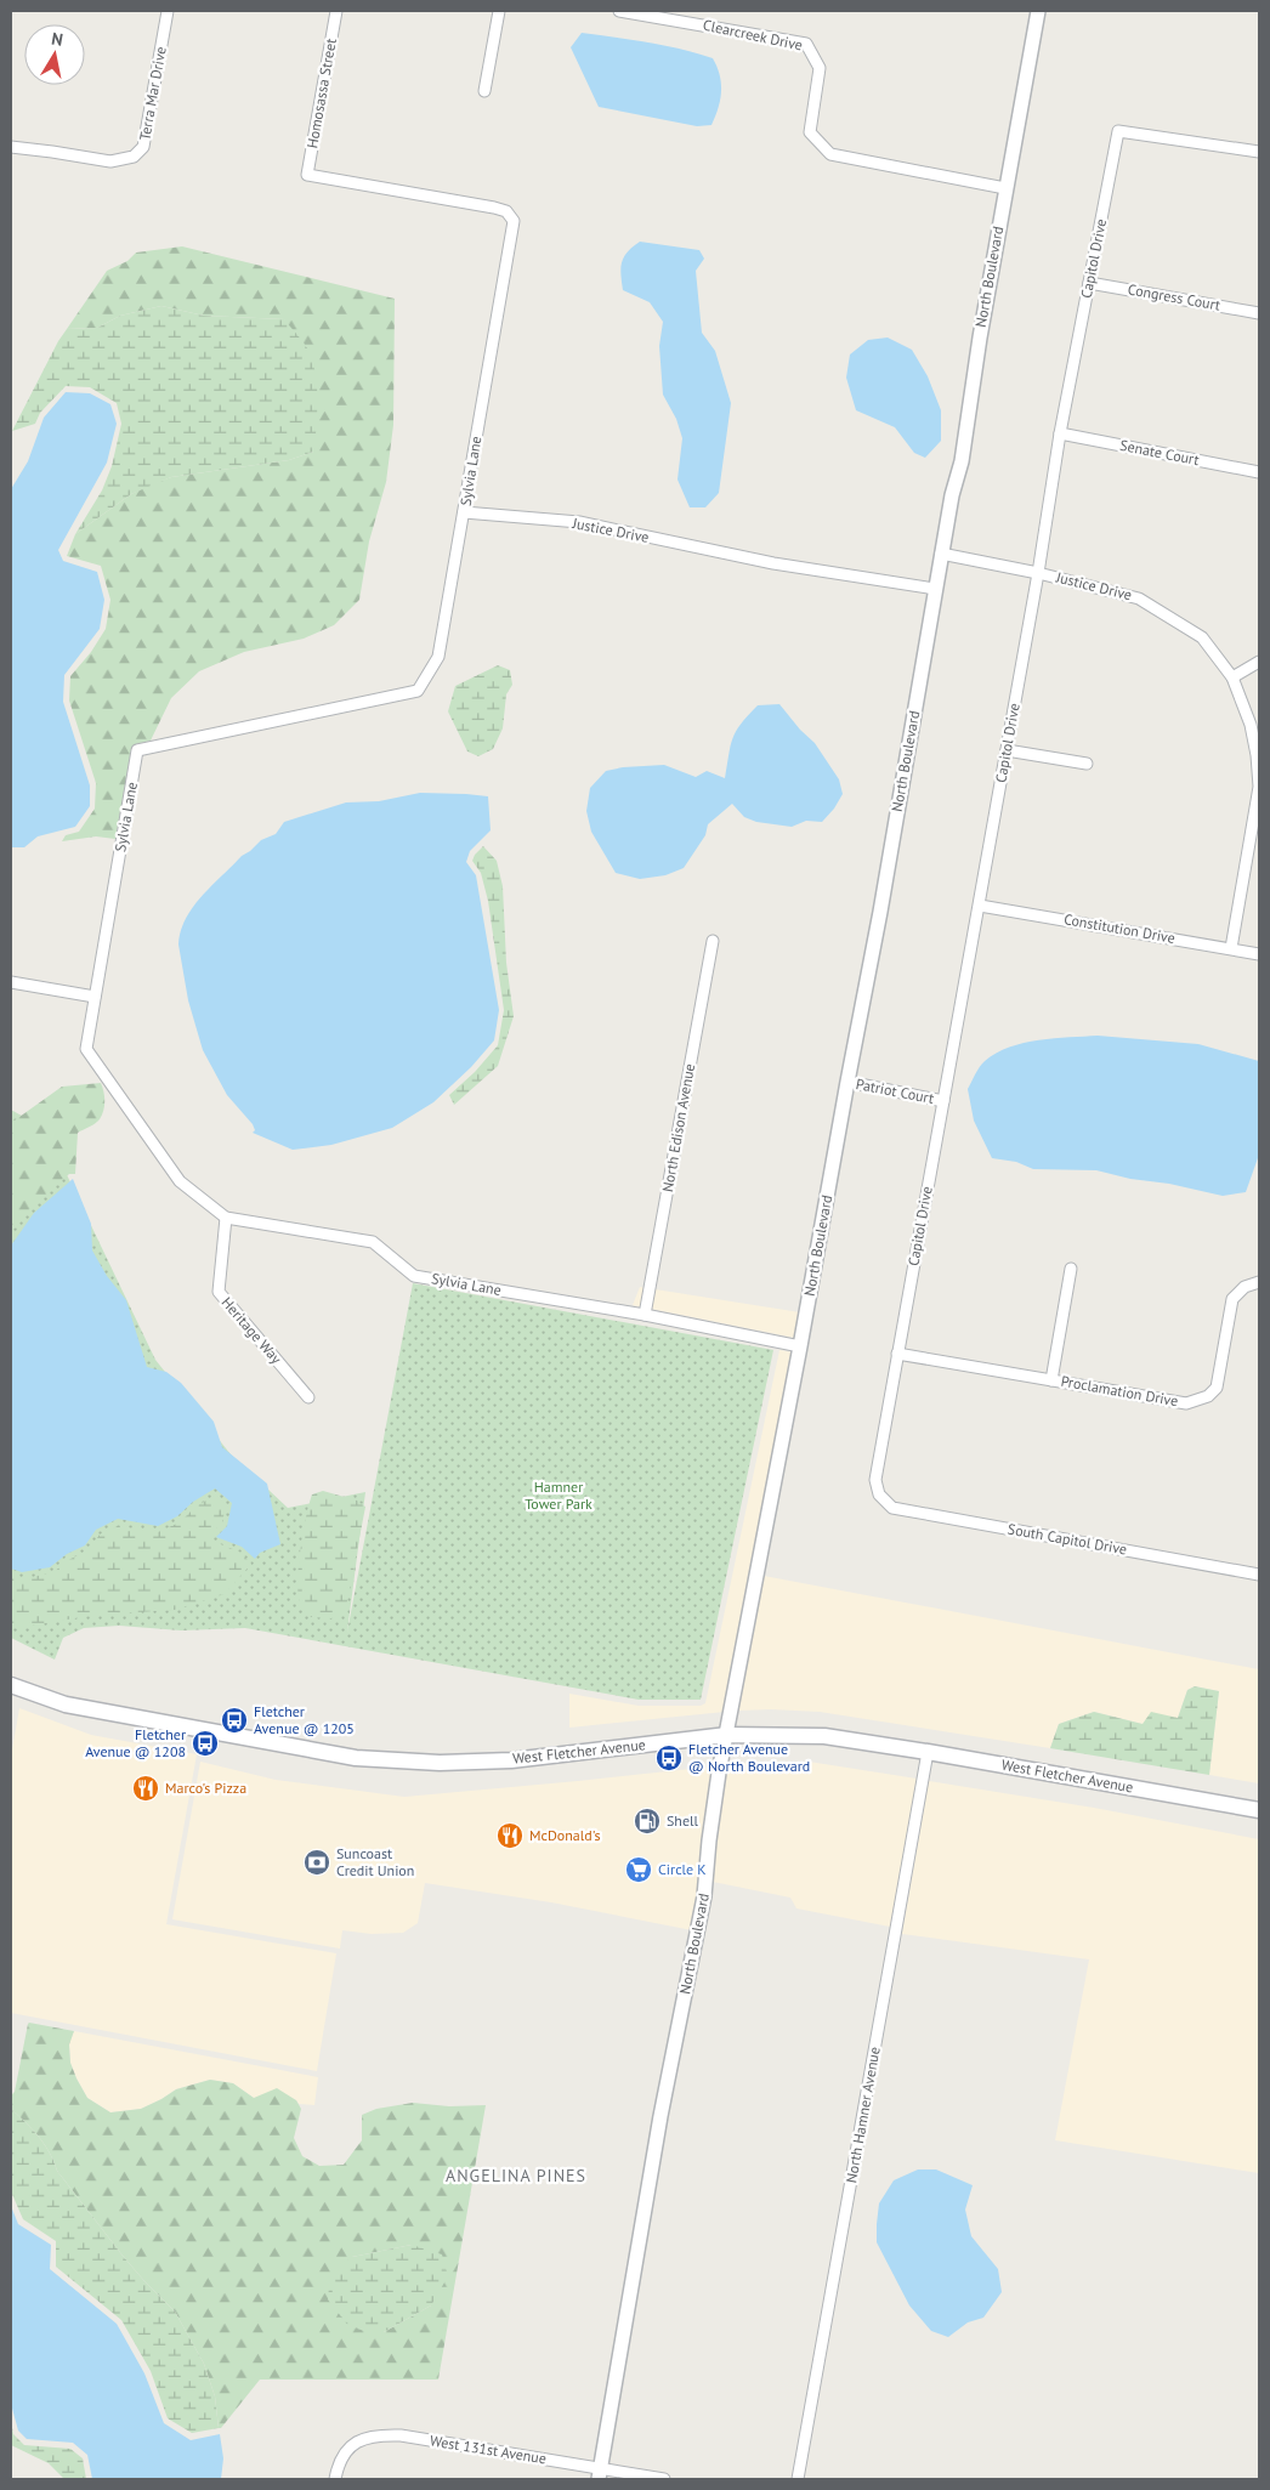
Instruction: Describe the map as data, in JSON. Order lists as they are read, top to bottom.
{
  "streets": {
    "main road": ["West Fletcher Avenue"],
    "street": [
      "Clearcreek Drive",
      "Terra Mar Drive",
      "Homosassa Street",
      "Capitol Drive",
      "North Boulevard",
      "Congress Court",
      "Senate Court",
      "Sylvia Lane",
      "Justice Drive",
      "Constitution Drive",
      "Patriot Court",
      "North Edison Avenue",
      "Heritage Way",
      "Proclamation Drive",
      "South Capitol Drive",
      "North Hamner Avenue",
      "West 131st Avenue"
    ]
  },
  "crossings": [
    ["Clearcreek Drive", "North Boulevard"],
    ["Homosassa Street", "Sylvia Lane"],
    ["Capitol Drive", "Congress Court"],
    ["Capitol Drive", "Senate Court"],
    ["Capitol Drive", "Justice Drive"],
    ["Capitol Drive", "Constitution Drive"],
    ["Capitol Drive", "Patriot Court"],
    ["Capitol Drive", "Proclamation Drive"],
    ["Capitol Drive", "South Capitol Drive"],
    ["North Boulevard", "Sylvia Lane"],
    ["North Boulevard", "Justice Drive"],
    ["North Boulevard", "Patriot Court"],
    ["North Boulevard", "West Fletcher Avenue"],
    ["North Boulevard", "West 131st Avenue"],
    ["Sylvia Lane", "Justice Drive"],
    ["Sylvia Lane", "North Edison Avenue"],
    ["Sylvia Lane", "Heritage Way"],
    ["Justice Drive", "Constitution Drive"],
    ["West Fletcher Avenue", "North Hamner Avenue"]
  ],
  "districts": ["ANGELINA PINES"],
  "parks": ["Hamner Tower Park"],
  "places": {
    "bus stop": ["Fletcher Avenue @ 1205", "Fletcher Avenue @ 1208", "Fletcher Avenue @ North Boulevard"],
    "restaurant": ["Marco's Pizza", "McDonald's"],
    "fuel station": ["Shell"],
    "bank": ["Suncoast Credit Union"],
    "supermarket": ["Circle K"]
  },
  "north": "top"
}
